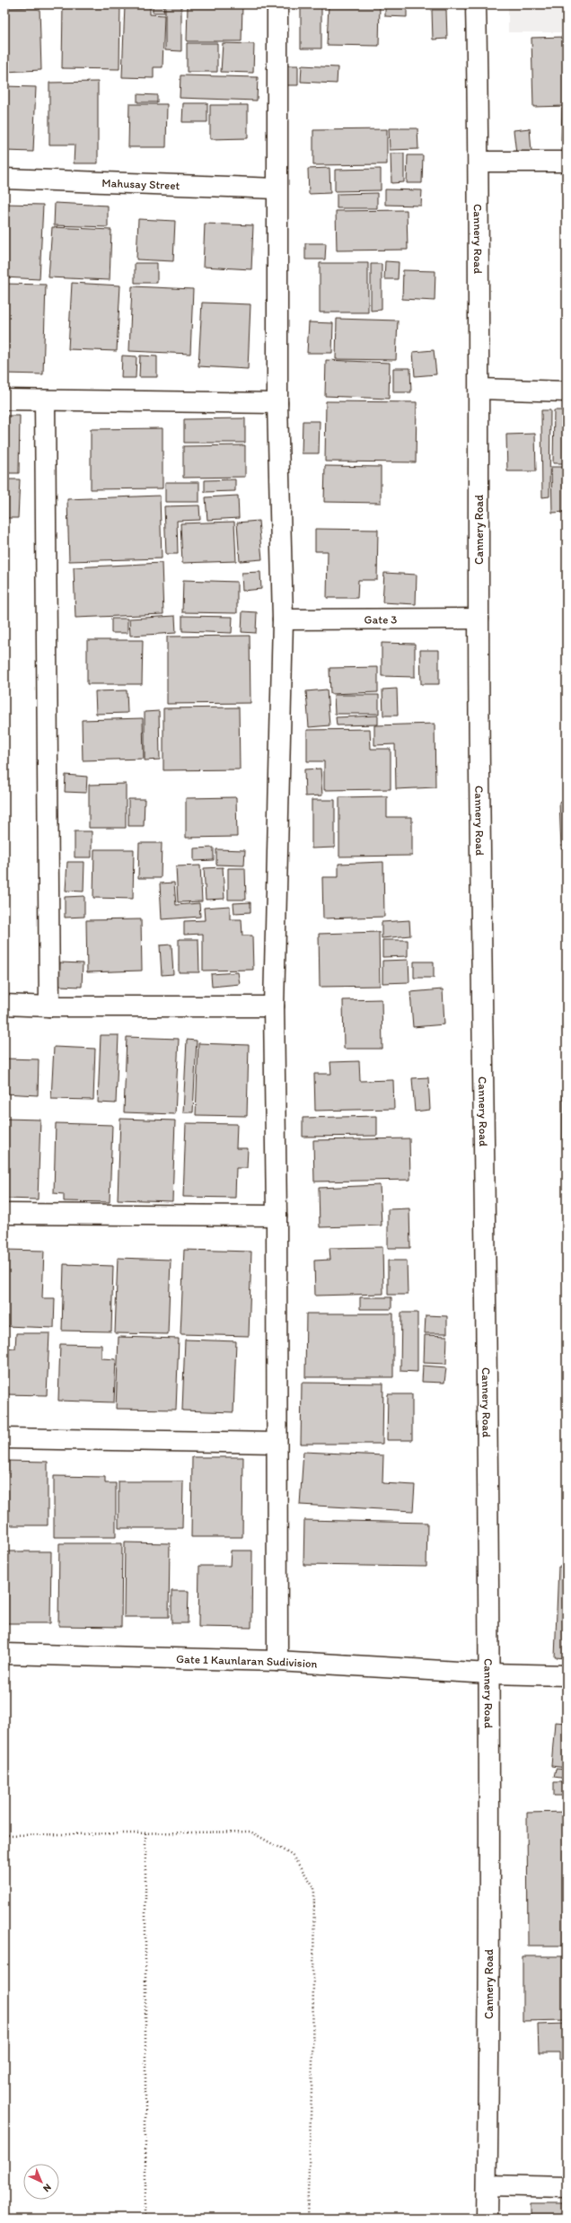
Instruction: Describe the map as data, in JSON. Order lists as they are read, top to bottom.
{
  "streets": {
    "street": [
      "Mahusay Street",
      "Cannery Road",
      "Gate 3",
      "Gate 1 Kaunlaran Sudivision"
    ]
  },
  "crossings": [
    ["Cannery Road", "Gate 3"],
    ["Cannery Road", "Gate 1 Kaunlaran Sudivision"]
  ],
  "north": "bottom right"
}
